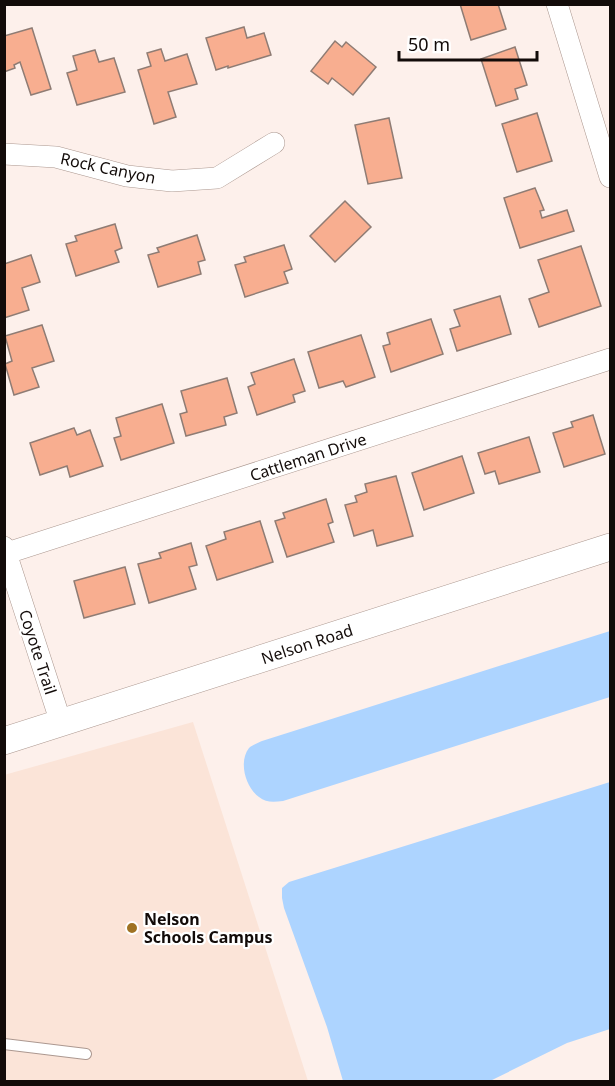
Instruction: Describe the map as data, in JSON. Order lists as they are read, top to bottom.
{
  "streets": {
    "street": [
      "Rock Canyon",
      "Cattleman Drive",
      "Nelson Road",
      "Coyote Trail"
    ]
  },
  "crossings": [
    ["Cattleman Drive", "Coyote Trail"],
    ["Nelson Road", "Coyote Trail"]
  ],
  "places": ["Nelson Schools Campus"],
  "scale_bar": "50 m"
}
